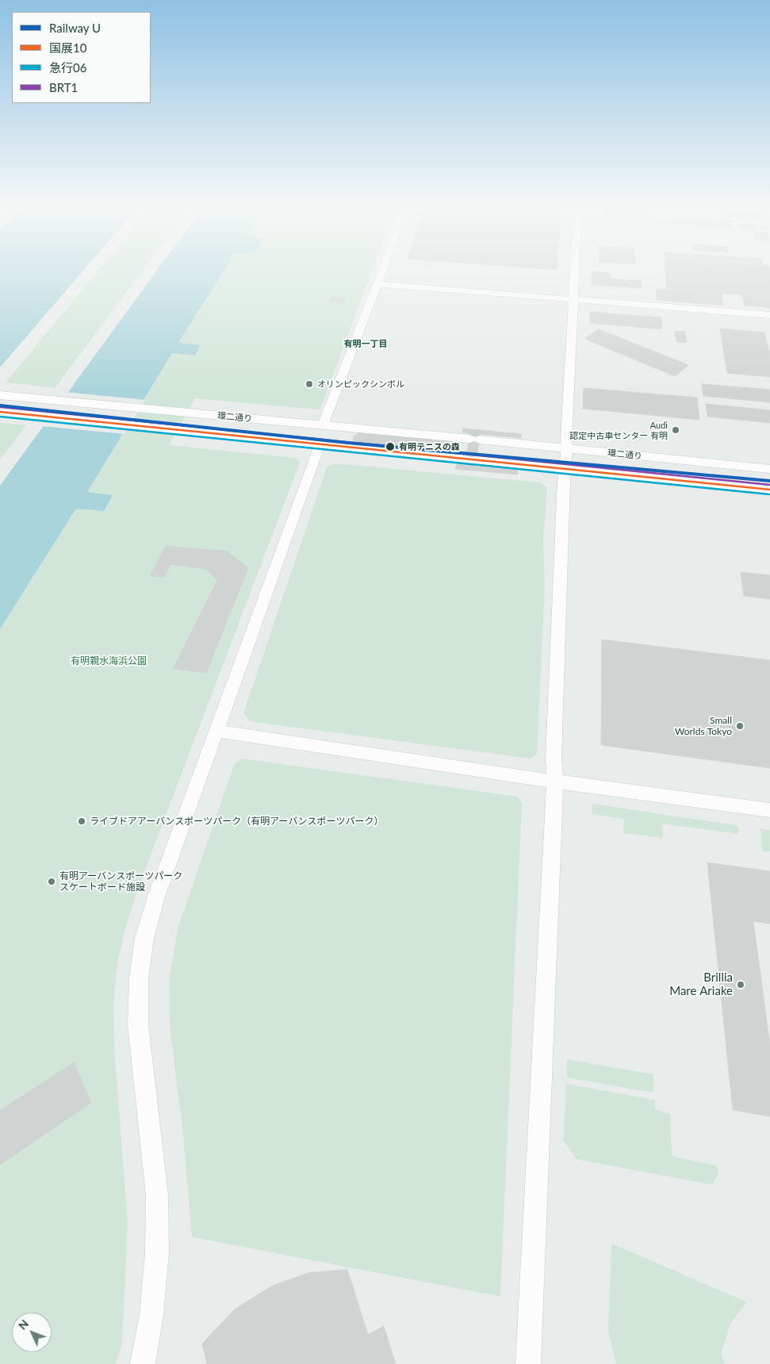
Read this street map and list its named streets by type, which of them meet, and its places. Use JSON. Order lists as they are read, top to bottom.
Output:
{
  "streets": {
    "main road": ["環二通り"]
  },
  "districts": ["有明一丁目"],
  "parks": ["有明親水海浜公園"],
  "places": [
    "オリンピックシンボル",
    "Audi 認定中古車センター 有明",
    "有明テニスの森",
    "Small Worlds Tokyo",
    "ライブドアアーバンスポーツパーク（有明アーバンスポーツパーク）",
    "有明アーバンスポーツパーク スケートボード施設",
    "Brillia Mare Ariake"
  ],
  "lines": [
    "rail line U",
    "transit line BRT1",
    "transit line 国展10",
    "transit line 急行06"
  ],
  "legend": [
    "Railway U",
    "国展10",
    "急行06",
    "BRT1"
  ],
  "north": "top left"
}
